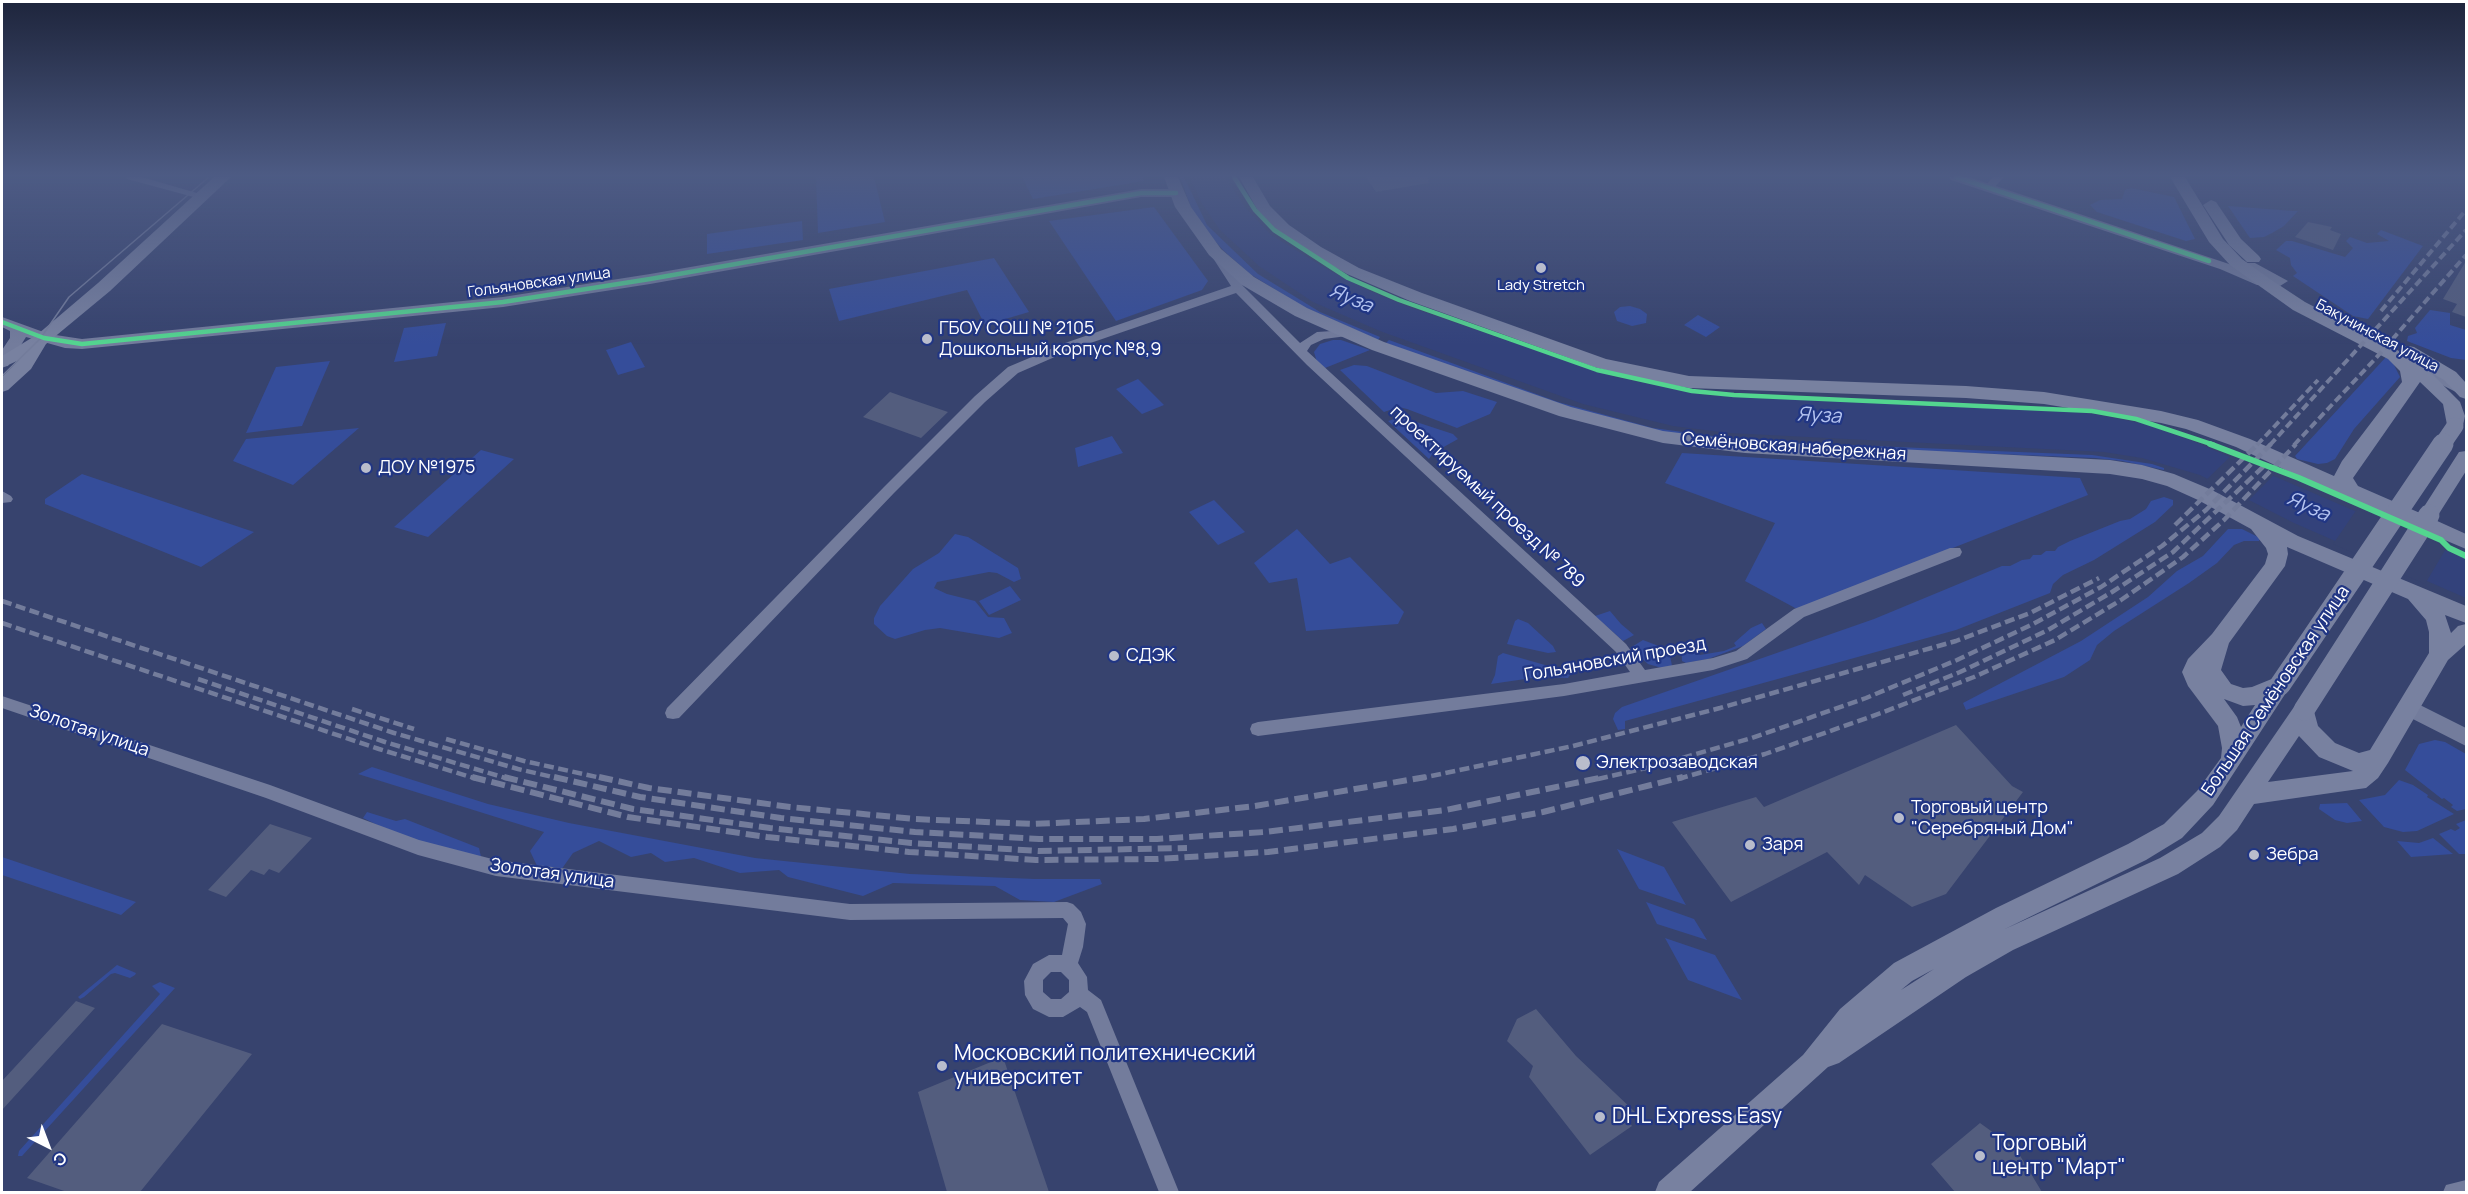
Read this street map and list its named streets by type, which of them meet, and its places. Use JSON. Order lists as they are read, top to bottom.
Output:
{
  "streets": {
    "main road": ["Бакунинская улица", "Семёновская набережная", "Большая Семёновская улица"],
    "street": [
      "Гольяновская улица",
      "проектируемый проезд № 789",
      "Гольяновский проезд",
      "Золотая улица"
    ]
  },
  "crossings": [
    ["Бакунинская улица", "Большая Семёновская улица"],
    ["Семёновская набережная", "проектируемый проезд № 789"],
    ["проектируемый проезд № 789", "Гольяновский проезд"]
  ],
  "water": ["Яуза"],
  "places": [
    "Lady Stretch",
    "ГБОУ СОШ № 2105 Дошкольный корпус №8,9",
    "ДОУ №1975",
    "СДЭК",
    "Электрозаводская",
    "Торговый центр \"Серебряный Дом\"",
    "Заря",
    "Зебра",
    "Московский политехнический университет",
    "DHL Express Easy",
    "Торговый центр \"Март\""
  ],
  "north": "bottom right"
}
